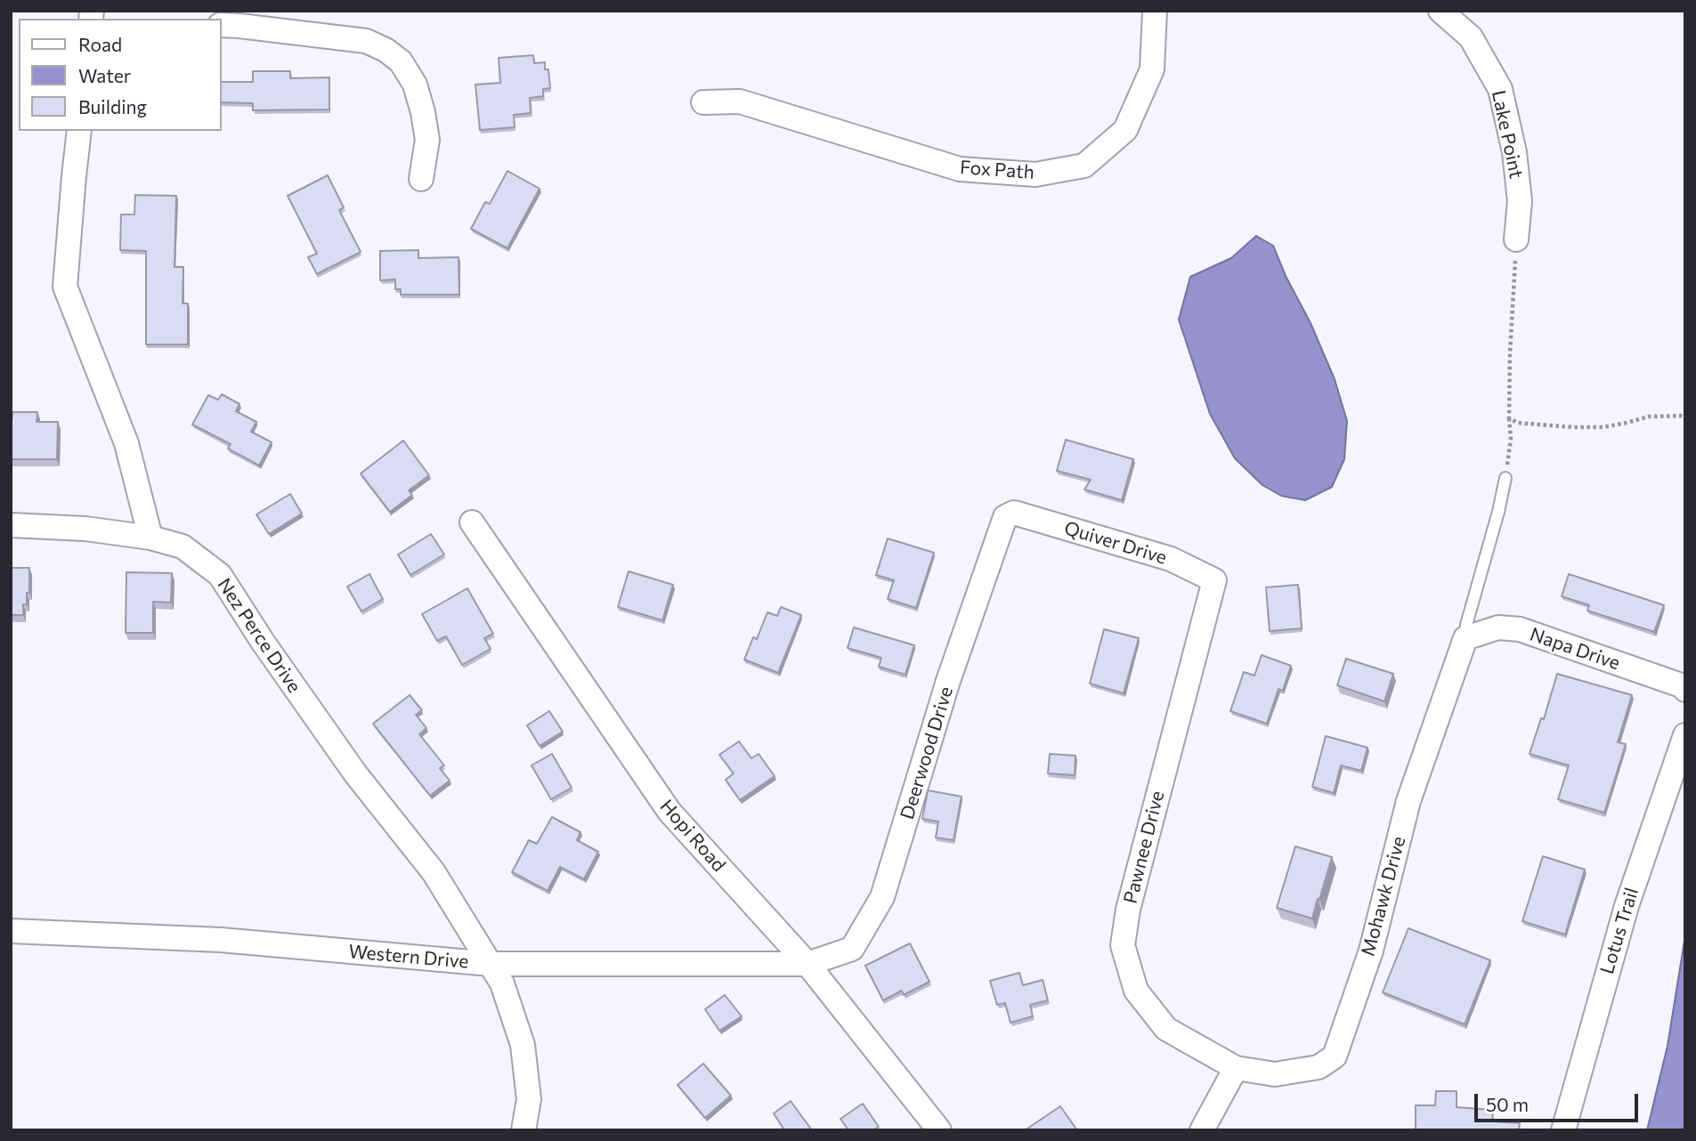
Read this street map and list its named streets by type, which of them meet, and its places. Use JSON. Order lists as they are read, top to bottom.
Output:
{
  "streets": {
    "street": [
      "Lake Point",
      "Fox Path",
      "Quiver Drive",
      "Nez Perce Drive",
      "Napa Drive",
      "Deerwood Drive",
      "Hopi Road",
      "Pawnee Drive",
      "Mohawk Drive",
      "Lotus Trail",
      "Western Drive"
    ]
  },
  "crossings": [
    ["Quiver Drive", "Deerwood Drive"],
    ["Quiver Drive", "Pawnee Drive"],
    ["Nez Perce Drive", "Western Drive"],
    ["Napa Drive", "Mohawk Drive"],
    ["Deerwood Drive", "Hopi Road"],
    ["Deerwood Drive", "Western Drive"],
    ["Hopi Road", "Western Drive"],
    ["Pawnee Drive", "Mohawk Drive"]
  ],
  "legend": ["Road", "Water", "Building"],
  "scale_bar": "50 m"
}
